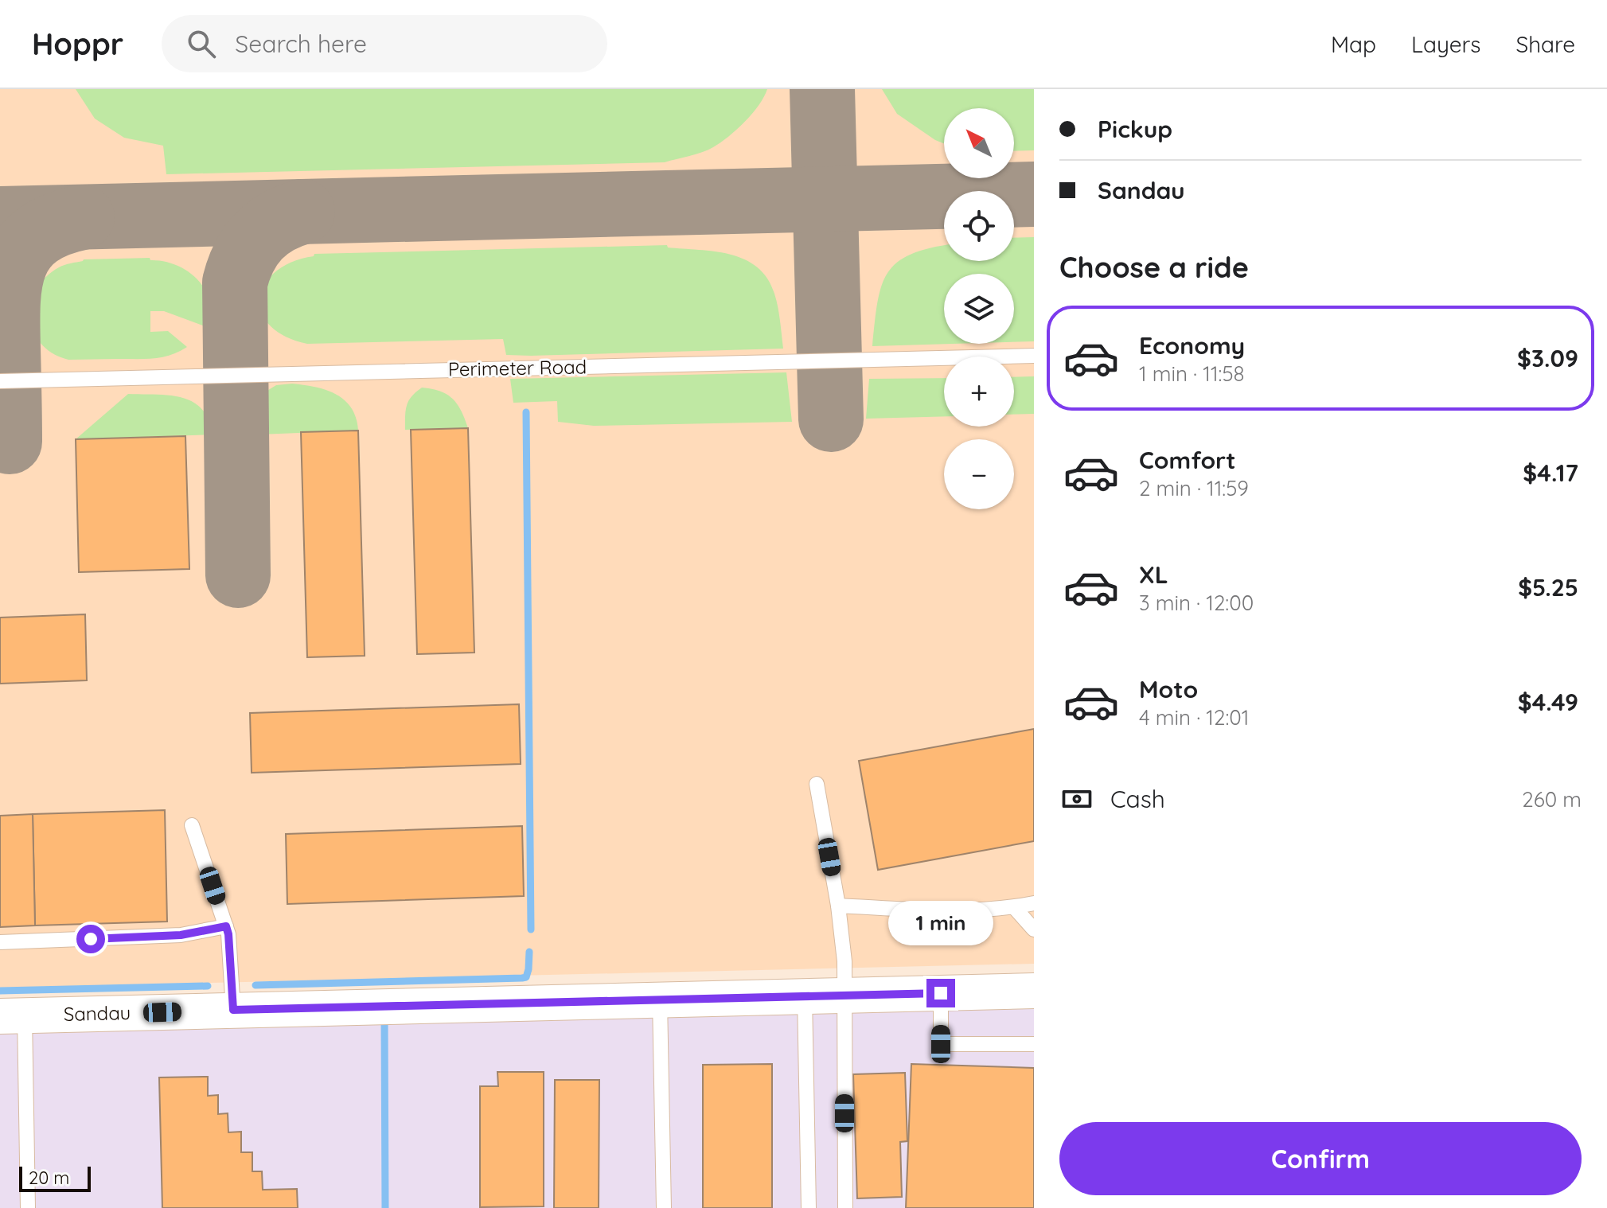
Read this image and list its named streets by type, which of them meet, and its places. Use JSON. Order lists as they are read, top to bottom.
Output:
{
  "streets": {
    "street": ["Sandau"],
    "lane": ["Perimeter Road"]
  },
  "scale_bar": "20 m",
  "north": "top left",
  "page": {
    "header": "Hoppr",
    "search": "Search here",
    "nav": ["Map", "Layers", "Share"],
    "banner": ["Pickup", "Sandau"],
    "map_buttons": ["+", "−"],
    "heading": "Choose a ride",
    "list": [
      {
        "name": "Economy",
        "note": "1 min · 11:58",
        "value": "$3.09"
      },
      {
        "name": "Comfort",
        "note": "2 min · 11:59",
        "value": "$4.17"
      },
      {
        "name": "XL",
        "note": "3 min · 12:00",
        "value": "$5.25"
      },
      {
        "name": "Moto",
        "note": "4 min · 12:01",
        "value": "$4.49"
      }
    ],
    "pay": ["Cash", "260 m"],
    "bubble": "1 min",
    "buttons": "Confirm",
    "scale": "20 m"
  }
}
